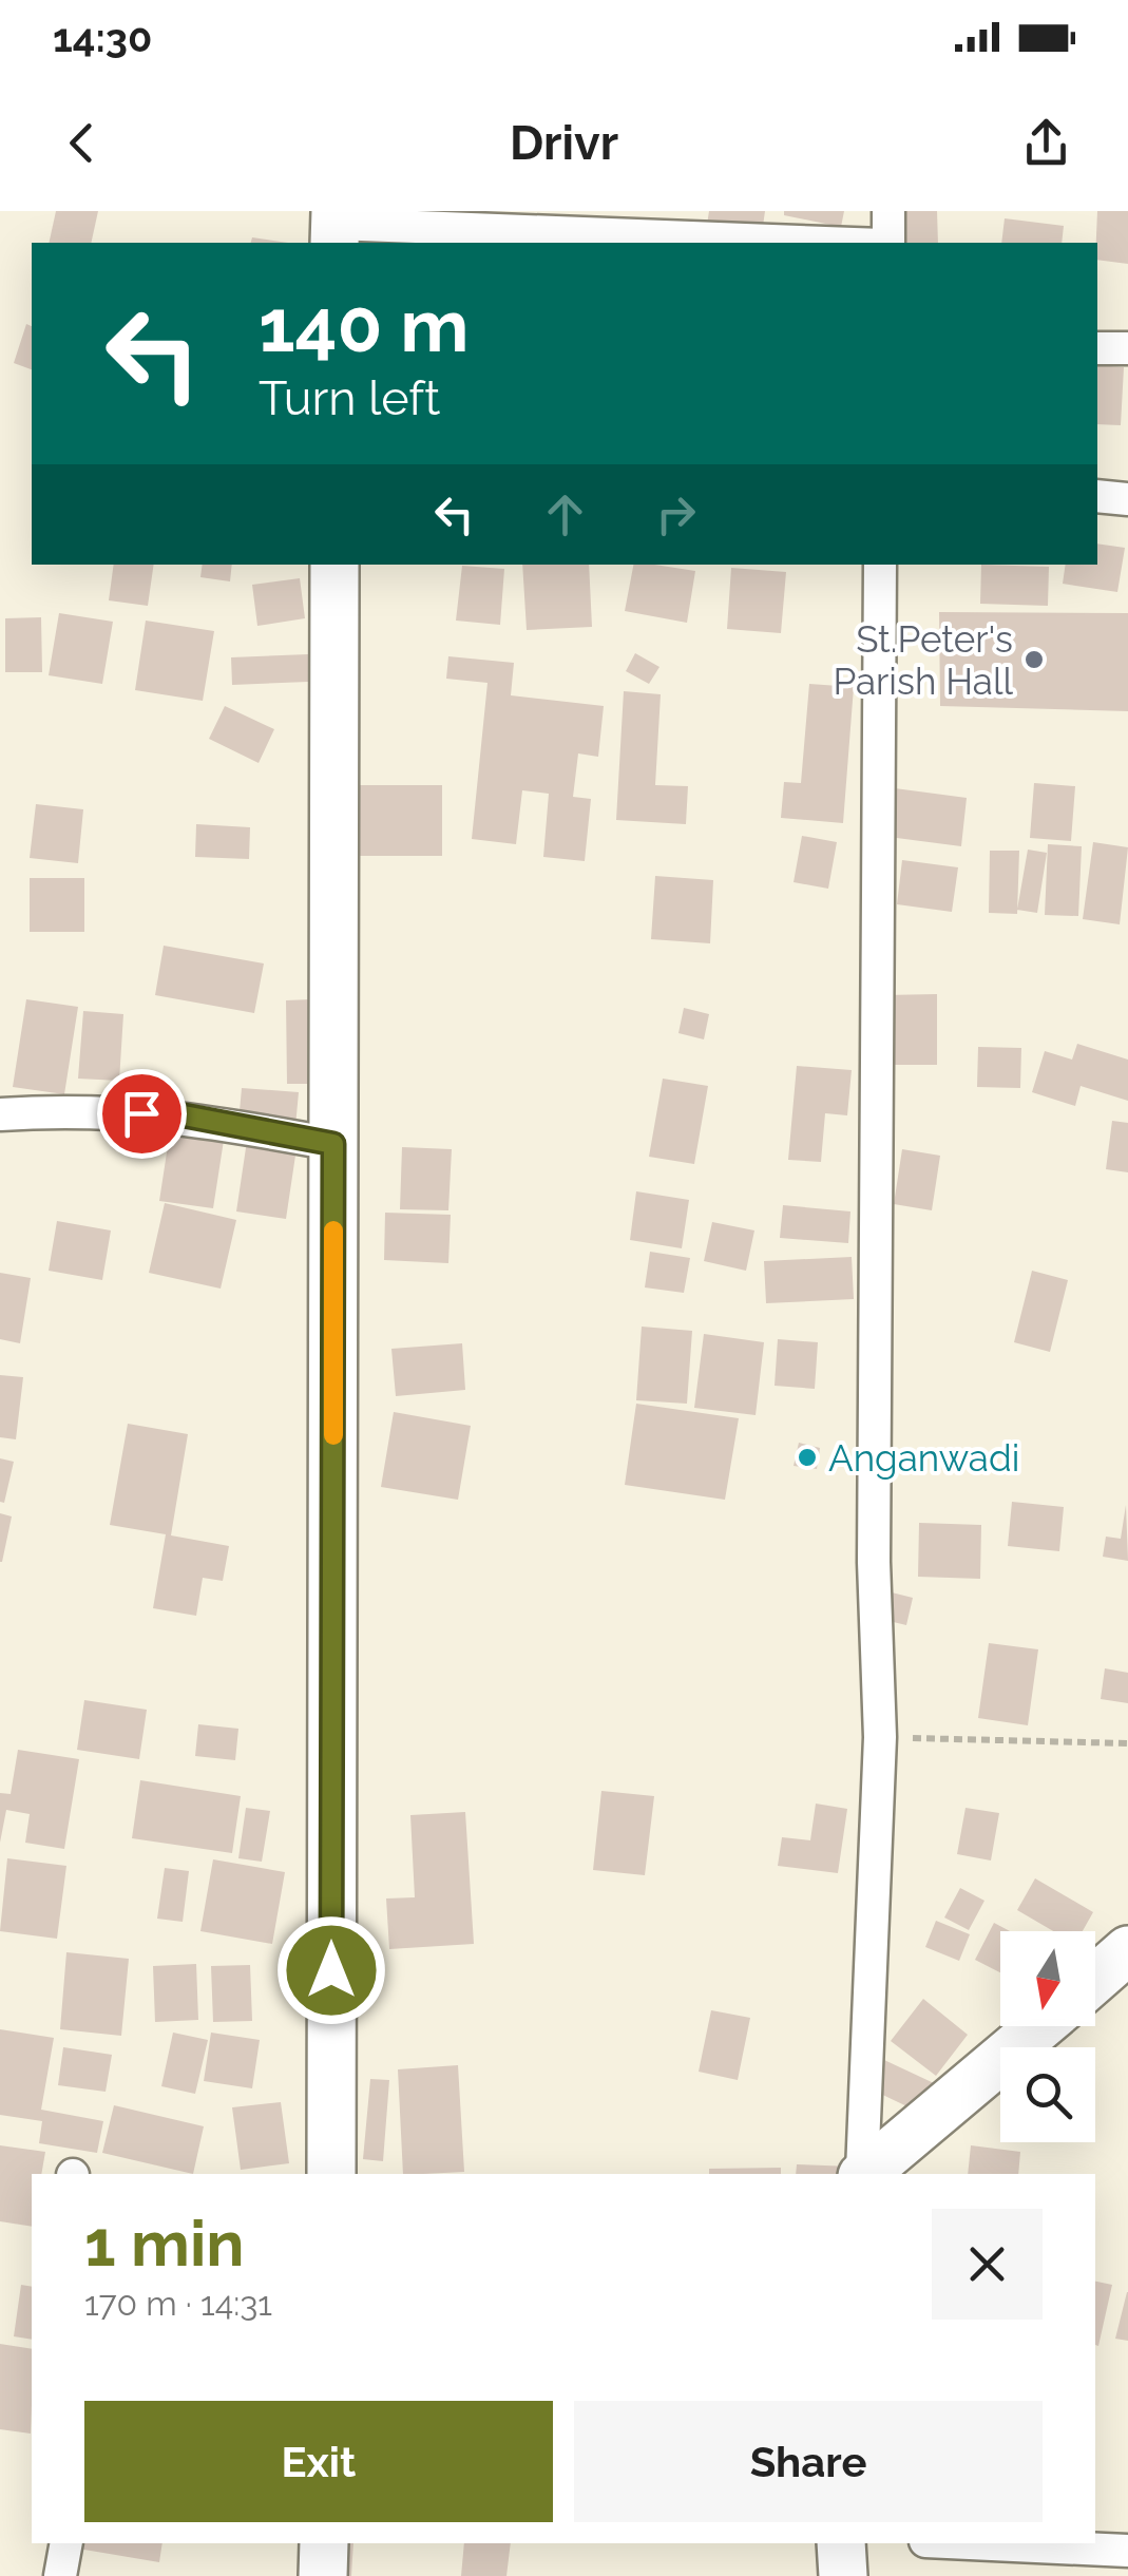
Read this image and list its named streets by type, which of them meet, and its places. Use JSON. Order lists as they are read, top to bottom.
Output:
{
  "places": ["St.Peter's Parish Hall", "Anganwadi"],
  "north": "bottom",
  "page": {
    "status": "14:30",
    "header": "Drivr",
    "turn": ["140 m", "Turn left"],
    "heading": ["1 min", "170 m · 14:31"],
    "buttons": ["Exit", "Share"]
  }
}
